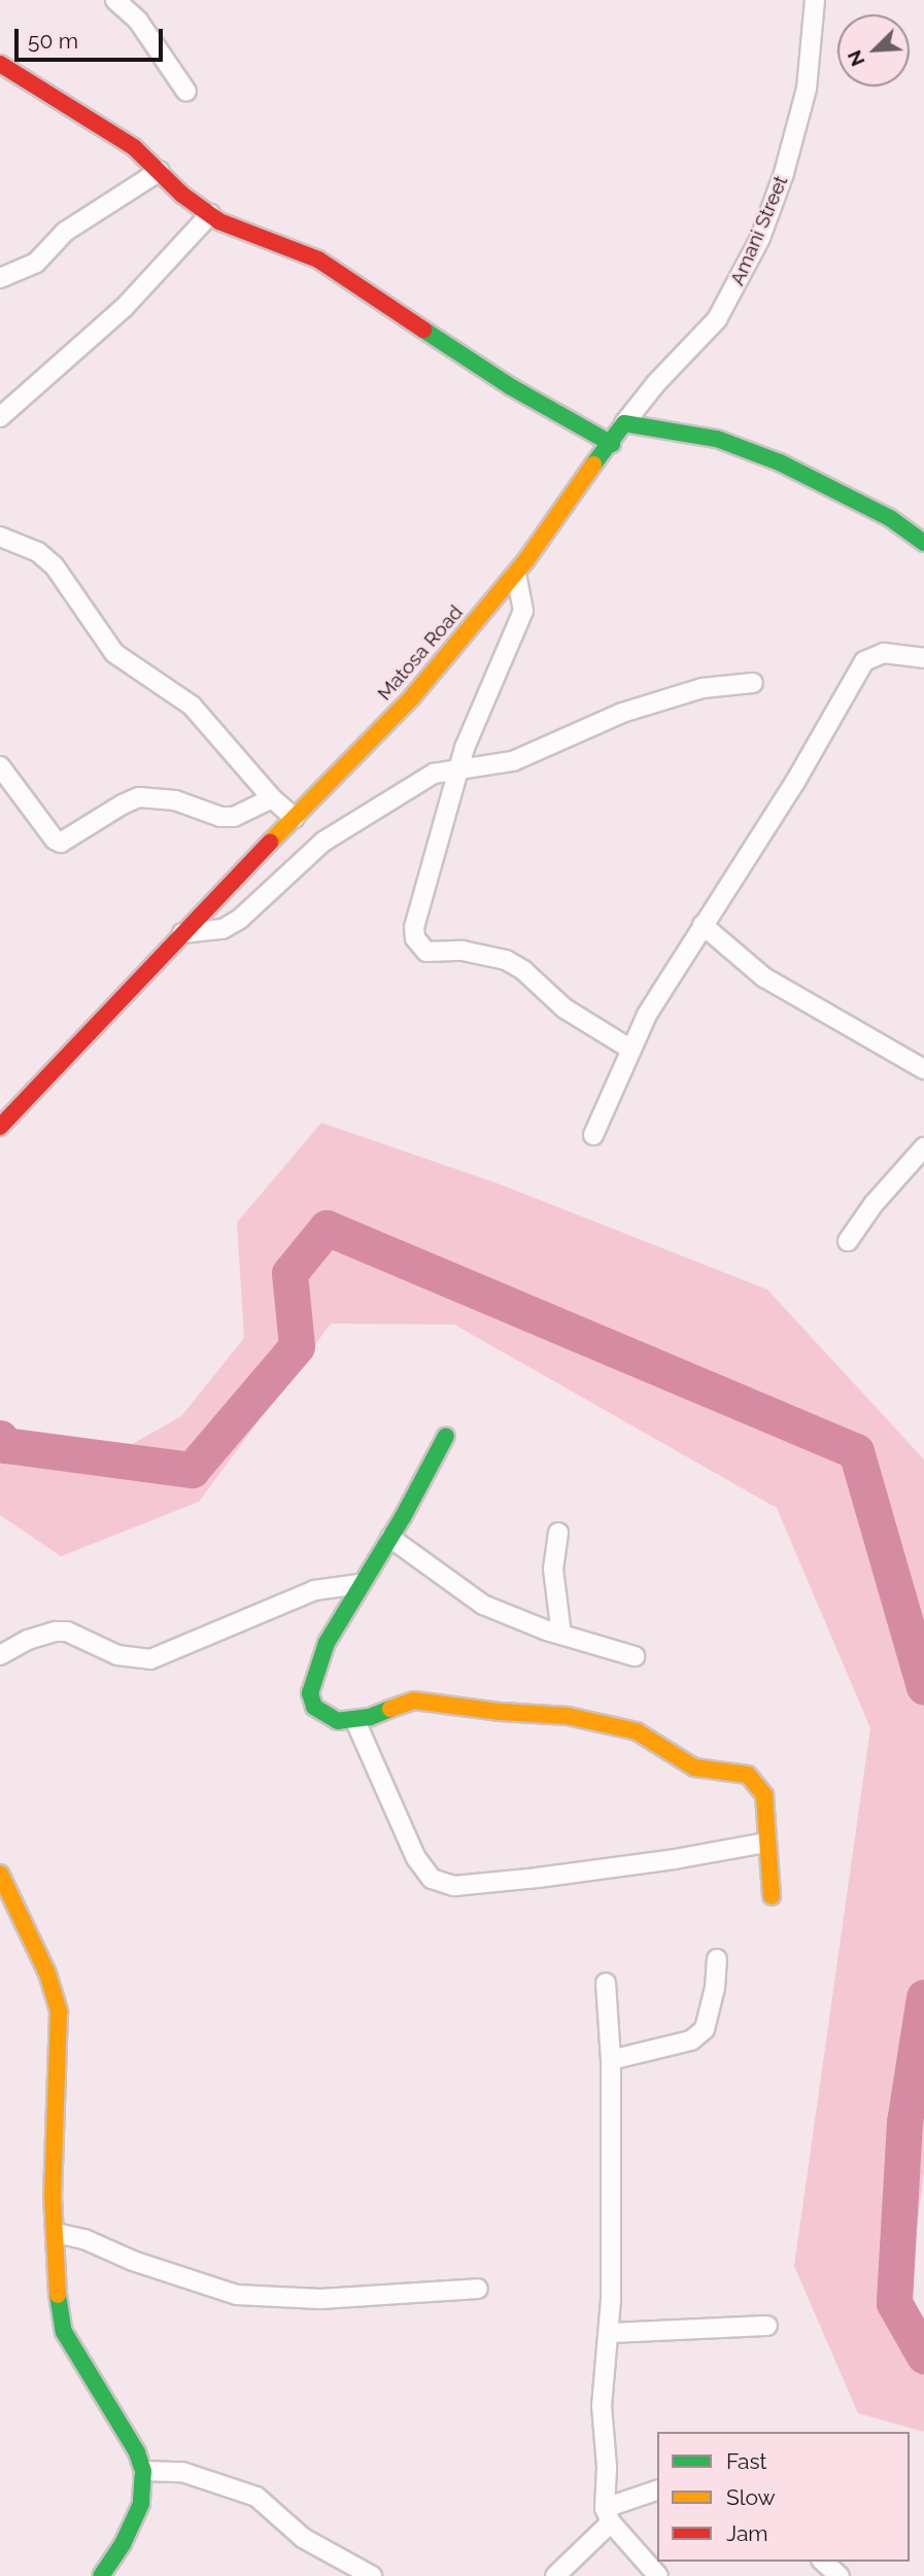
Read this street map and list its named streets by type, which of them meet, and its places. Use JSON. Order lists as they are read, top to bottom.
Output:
{
  "streets": {
    "street": ["Amani Street", "Matosa Road"]
  },
  "crossings": [
    ["Amani Street", "Matosa Road"]
  ],
  "legend": ["Fast", "Slow", "Jam"],
  "scale_bar": "50 m",
  "north": "bottom left"
}
